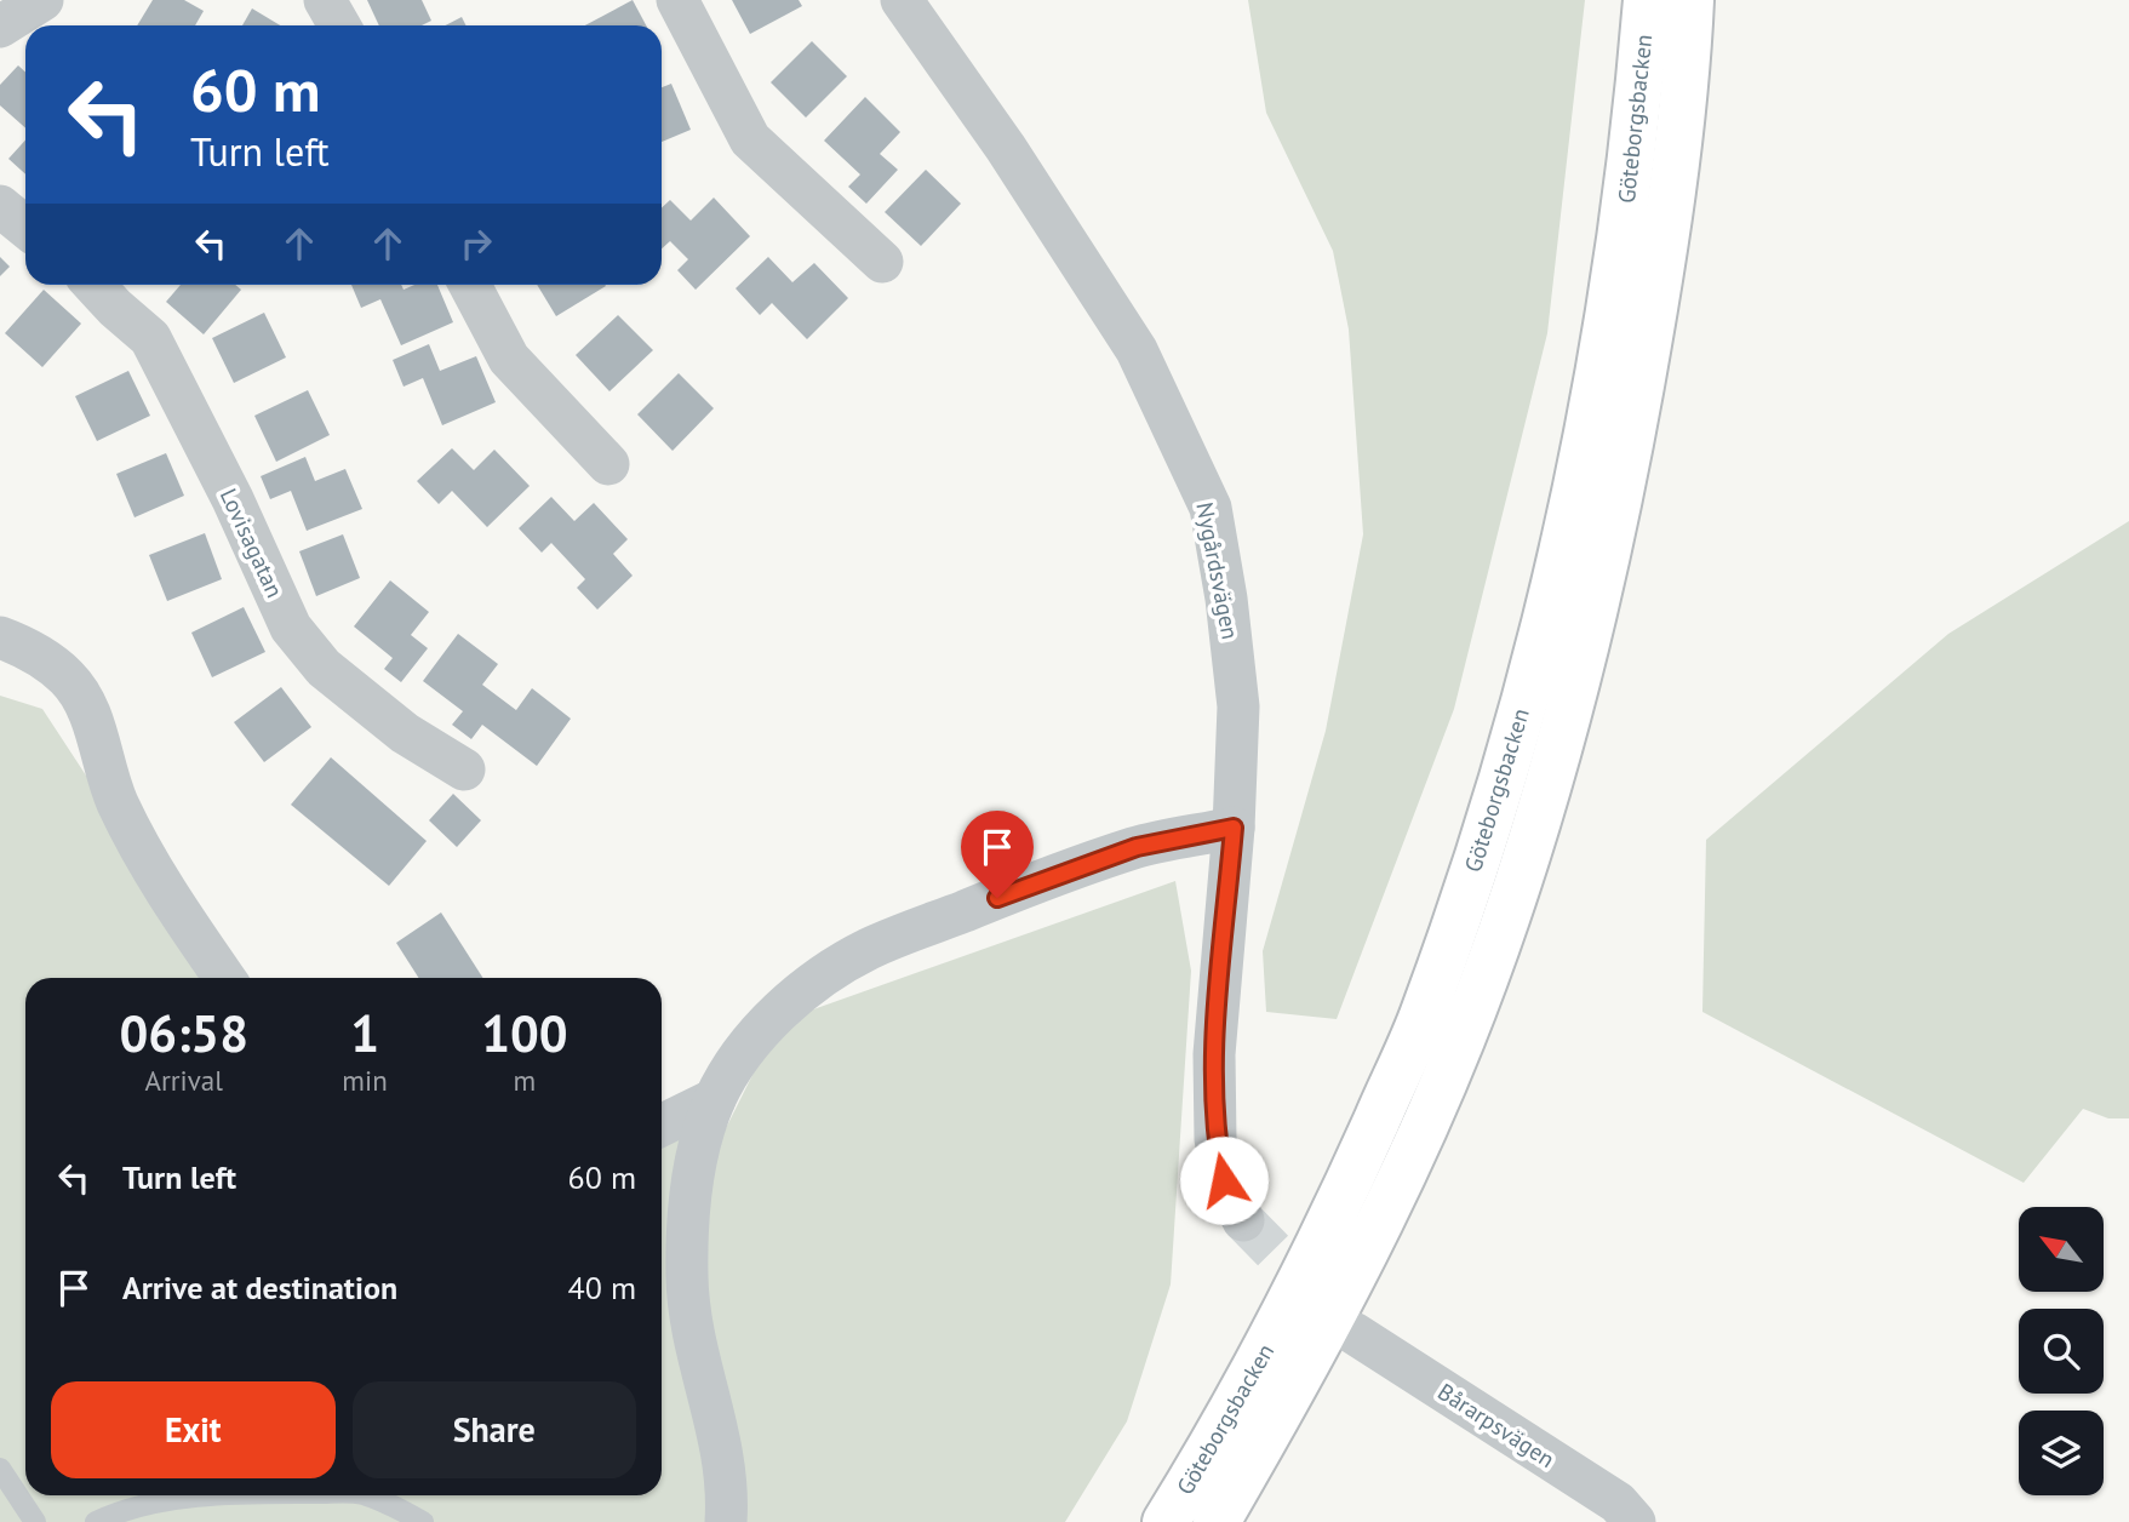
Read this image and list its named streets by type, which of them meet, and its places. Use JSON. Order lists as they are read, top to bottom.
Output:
{
  "streets": {
    "highway": ["Göteborgsbacken"],
    "street": ["Lovisagatan", "Nygårdsvägen", "Bårarpsvägen"]
  },
  "north": "top left",
  "page": {
    "turn": ["60 m", "Turn left"],
    "eta": [
      "06:58",
      "Arrival",
      "1",
      "min",
      "100",
      "m"
    ],
    "list": [
      {
        "name": "Turn left",
        "value": "60 m"
      },
      {
        "name": "Arrive at destination",
        "value": "40 m"
      }
    ],
    "buttons": ["Exit", "Share"]
  }
}
